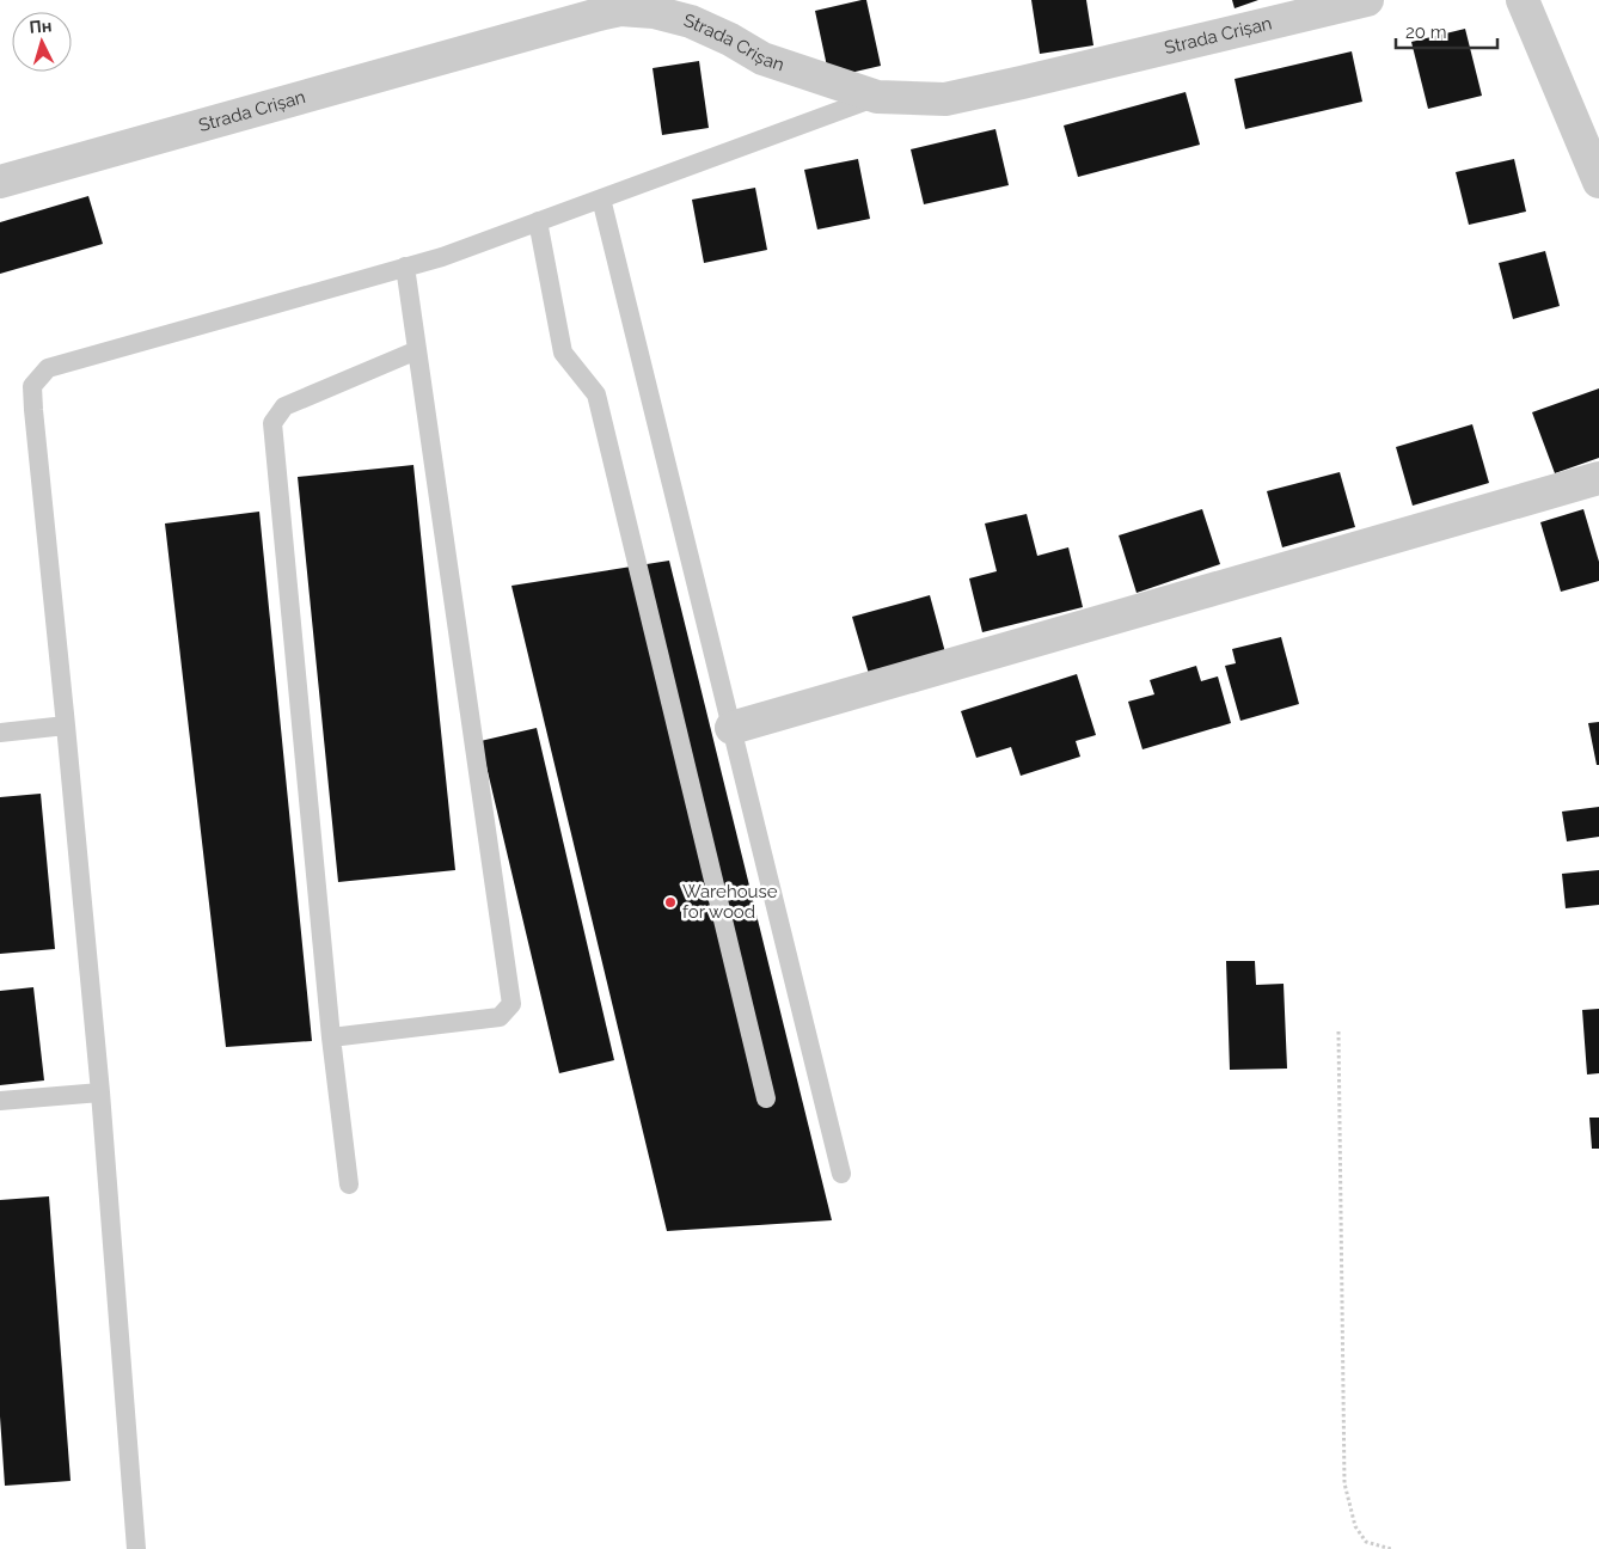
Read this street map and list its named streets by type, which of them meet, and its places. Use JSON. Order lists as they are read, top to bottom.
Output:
{
  "streets": {
    "street": ["Strada Crișan"]
  },
  "places": ["Warehouse for wood"],
  "scale_bar": "20 m",
  "north": "top"
}
